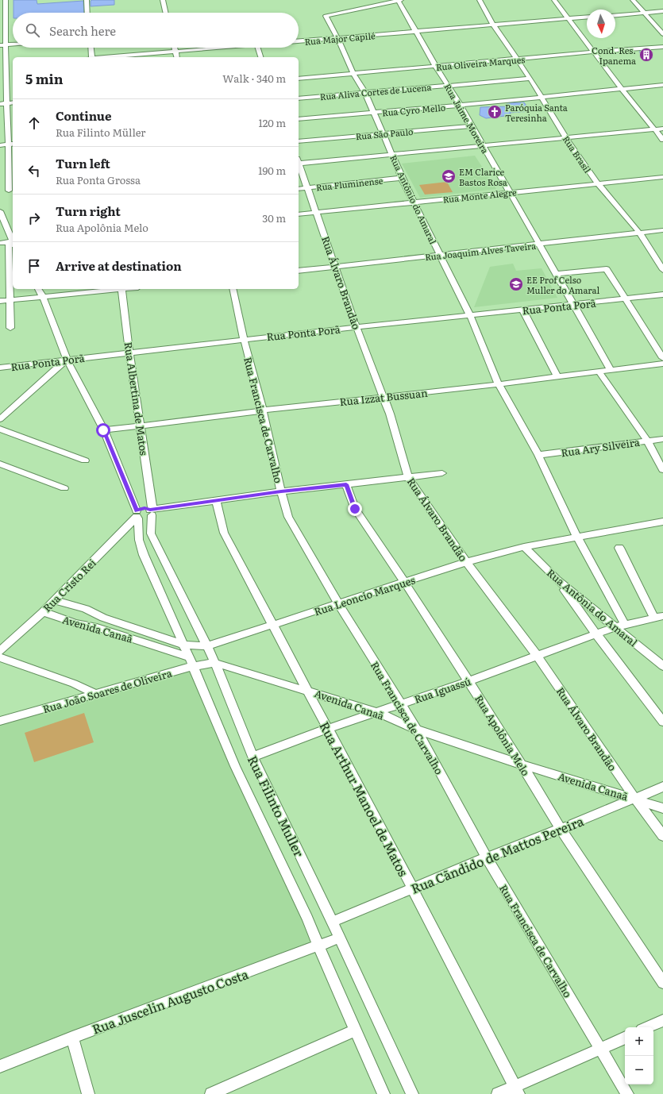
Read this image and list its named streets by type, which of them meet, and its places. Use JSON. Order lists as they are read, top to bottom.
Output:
{
  "streets": {
    "street": [
      "Rua Major Capilé",
      "Rua Oliveira Marques",
      "Rua Aliva Cortes de Lucena",
      "Rua Cyro Mello",
      "Rua Jaime Moreira",
      "Rua São Paulo",
      "Rua Brasil",
      "Rua Fluminense",
      "Rua Monte Alegre",
      "Rua Antônio do Amaral",
      "Rua Joaquim Alves Taveira",
      "Rua Álvaro Brandão",
      "Rua Ponta Porã",
      "Rua Izzat Bussuan",
      "Rua Albertina de Matos",
      "Rua Francisca de Carvalho",
      "Rua Ary Silveira",
      "Rua Cristo Rei",
      "Rua Leoncio Marques",
      "Rua Antônia do Amaral",
      "Avenida Canaã",
      "Rua Iguassú",
      "Rua João Soares de Oliveira",
      "Rua Apolônia Melo",
      "Rua Arthur Manoel de Matos",
      "Rua Filinto Muller",
      "Rua Cãndido de Mattos Pereira",
      "Rua Juscelin Augusto Costa"
    ]
  },
  "crossings": [
    ["Rua Major Capilé", "Rua Jaime Moreira"],
    ["Rua Major Capilé", "Rua Brasil"],
    ["Rua Major Capilé", "Rua Antônio do Amaral"],
    ["Rua Oliveira Marques", "Rua Jaime Moreira"],
    ["Rua Oliveira Marques", "Rua Brasil"],
    ["Rua Oliveira Marques", "Rua Antônio do Amaral"],
    ["Rua Aliva Cortes de Lucena", "Rua Jaime Moreira"],
    ["Rua Aliva Cortes de Lucena", "Rua Brasil"],
    ["Rua Aliva Cortes de Lucena", "Rua Antônio do Amaral"],
    ["Rua Cyro Mello", "Rua Jaime Moreira"],
    ["Rua Cyro Mello", "Rua Brasil"],
    ["Rua Cyro Mello", "Rua Antônio do Amaral"],
    ["Rua Jaime Moreira", "Rua São Paulo"],
    ["Rua Jaime Moreira", "Rua Monte Alegre"],
    ["Rua Jaime Moreira", "Rua Antônio do Amaral"],
    ["Rua Jaime Moreira", "Rua Joaquim Alves Taveira"],
    ["Rua Jaime Moreira", "Rua Ponta Porã"],
    ["Rua Jaime Moreira", "Rua Izzat Bussuan"],
    ["Rua São Paulo", "Rua Antônio do Amaral"],
    ["Rua Brasil", "Rua Monte Alegre"],
    ["Rua Brasil", "Rua Joaquim Alves Taveira"],
    ["Rua Fluminense", "Rua Antônio do Amaral"],
    ["Rua Fluminense", "Rua Álvaro Brandão"],
    ["Rua Monte Alegre", "Rua Antônio do Amaral"],
    ["Rua Monte Alegre", "Rua Álvaro Brandão"],
    ["Rua Antônio do Amaral", "Rua Joaquim Alves Taveira"],
    ["Rua Antônio do Amaral", "Rua Ponta Porã"],
    ["Rua Antônio do Amaral", "Rua Izzat Bussuan"],
    ["Rua Antônio do Amaral", "Rua Ary Silveira"],
    ["Rua Antônio do Amaral", "Rua Leoncio Marques"],
    ["Rua Antônio do Amaral", "Rua Iguassú"],
    ["Rua Joaquim Alves Taveira", "Rua Álvaro Brandão"],
    ["Rua Álvaro Brandão", "Rua Ponta Porã"],
    ["Rua Álvaro Brandão", "Rua Izzat Bussuan"],
    ["Rua Álvaro Brandão", "Rua Leoncio Marques"],
    ["Rua Álvaro Brandão", "Avenida Canaã"],
    ["Rua Álvaro Brandão", "Rua Iguassú"],
    ["Rua Álvaro Brandão", "Rua Cãndido de Mattos Pereira"],
    ["Rua Ponta Porã", "Rua Albertina de Matos"],
    ["Rua Ponta Porã", "Rua Francisca de Carvalho"],
    ["Rua Izzat Bussuan", "Rua Albertina de Matos"],
    ["Rua Izzat Bussuan", "Rua Francisca de Carvalho"],
    ["Rua Albertina de Matos", "Rua Filinto Muller"],
    ["Rua Francisca de Carvalho", "Rua Leoncio Marques"],
    ["Rua Francisca de Carvalho", "Avenida Canaã"],
    ["Rua Francisca de Carvalho", "Rua Iguassú"],
    ["Rua Francisca de Carvalho", "Rua Cãndido de Mattos Pereira"],
    ["Rua Cristo Rei", "Avenida Canaã"],
    ["Rua Leoncio Marques", "Rua Antônia do Amaral"],
    ["Rua Leoncio Marques", "Avenida Canaã"],
    ["Rua Leoncio Marques", "Rua Apolônia Melo"],
    ["Rua Leoncio Marques", "Rua Arthur Manoel de Matos"],
    ["Rua Leoncio Marques", "Rua Filinto Muller"],
    ["Rua Antônia do Amaral", "Rua Iguassú"],
    ["Avenida Canaã", "Rua Iguassú"],
    ["Avenida Canaã", "Rua João Soares de Oliveira"],
    ["Avenida Canaã", "Rua Apolônia Melo"],
    ["Avenida Canaã", "Rua Arthur Manoel de Matos"],
    ["Avenida Canaã", "Rua Filinto Muller"],
    ["Avenida Canaã", "Rua Cãndido de Mattos Pereira"],
    ["Rua Iguassú", "Rua Apolônia Melo"],
    ["Rua Iguassú", "Rua Arthur Manoel de Matos"],
    ["Rua Iguassú", "Rua Filinto Muller"],
    ["Rua João Soares de Oliveira", "Rua Filinto Muller"],
    ["Rua Apolônia Melo", "Rua Cãndido de Mattos Pereira"],
    ["Rua Arthur Manoel de Matos", "Rua Cãndido de Mattos Pereira"],
    ["Rua Filinto Muller", "Rua Cãndido de Mattos Pereira"],
    ["Rua Filinto Muller", "Rua Juscelin Augusto Costa"]
  ],
  "places": {
    "building": ["Cond. Res. Ipanema"],
    "church": ["Paróquia Santa Teresinha"],
    "school or university": ["EM Clarice Bastos Rosa", "EE Prof Celso Muller do Amaral"]
  },
  "north": "bottom",
  "page": {
    "search": "Search here",
    "heading": ["5 min", "Walk · 340 m"],
    "list": [
      ["Continue", "Rua Filinto Müller", "120 m"],
      ["Turn left", "Rua Ponta Grossa", "190 m"],
      ["Turn right", "Rua Apolônia Melo", "30 m"],
      "Arrive at destination"
    ],
    "map_buttons": ["+", "−"]
  }
}
